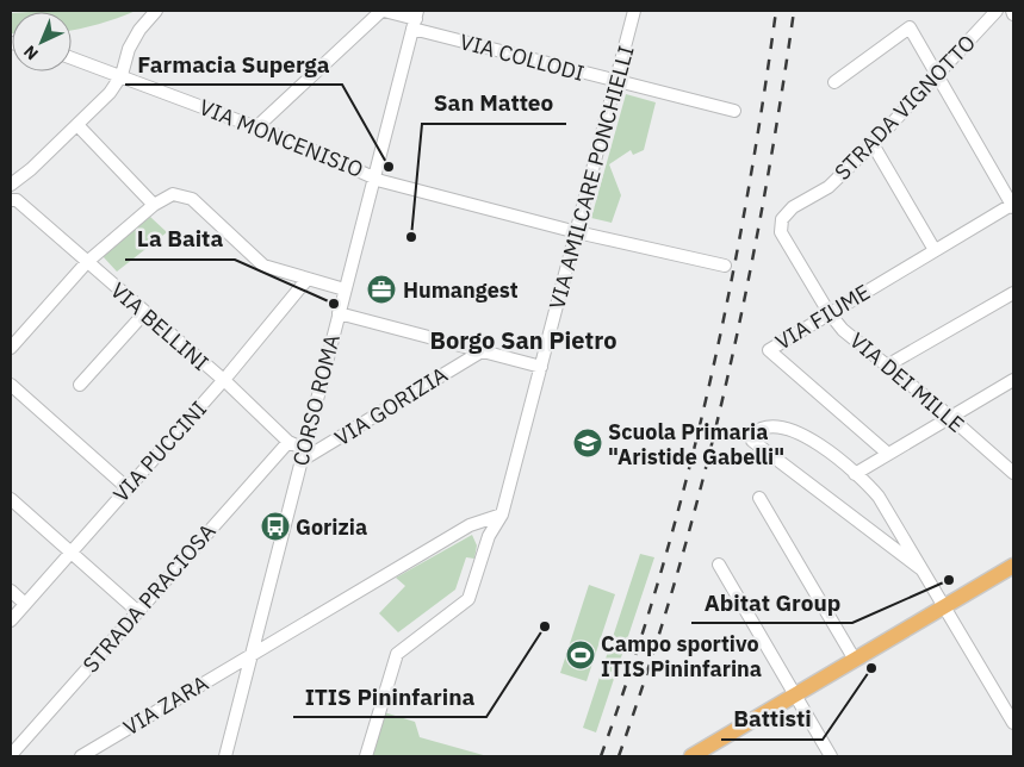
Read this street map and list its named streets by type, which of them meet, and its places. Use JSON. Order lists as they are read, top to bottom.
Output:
{
  "streets": {
    "street": [
      "VIA COLLODI",
      "STRADA VIGNOTTO",
      "VIA MONCENISIO",
      "VIA AMILCARE PONCHIELLI",
      "VIA FIUME",
      "VIA BELLINI",
      "VIA DEI MILLE",
      "CORSO ROMA",
      "VIA GORIZIA",
      "VIA PUCCINI",
      "STRADA PRACIOSA",
      "VIA ZARA"
    ]
  },
  "crossings": [
    ["VIA COLLODI", "VIA AMILCARE PONCHIELLI"],
    ["VIA COLLODI", "CORSO ROMA"],
    ["STRADA VIGNOTTO", "VIA DEI MILLE"],
    ["VIA MONCENISIO", "VIA AMILCARE PONCHIELLI"],
    ["VIA MONCENISIO", "CORSO ROMA"],
    ["VIA FIUME", "VIA DEI MILLE"],
    ["VIA BELLINI", "CORSO ROMA"],
    ["VIA BELLINI", "VIA GORIZIA"],
    ["VIA BELLINI", "VIA PUCCINI"],
    ["VIA BELLINI", "STRADA PRACIOSA"],
    ["CORSO ROMA", "VIA GORIZIA"],
    ["CORSO ROMA", "VIA ZARA"]
  ],
  "districts": ["Borgo San Pietro"],
  "places": {
    "other": [
      "Farmacia Superga",
      "San Matteo",
      "La Baita",
      "Abitat Group",
      "ITIS Pininfarina",
      "Battisti"
    ],
    "office": ["Humangest"],
    "school or university": ["Scuola Primaria \"Aristide Gabelli\""],
    "bus stop": ["Gorizia"],
    "sports": ["Campo sportivo ITIS Pininfarina"]
  },
  "north": "bottom left"
}
